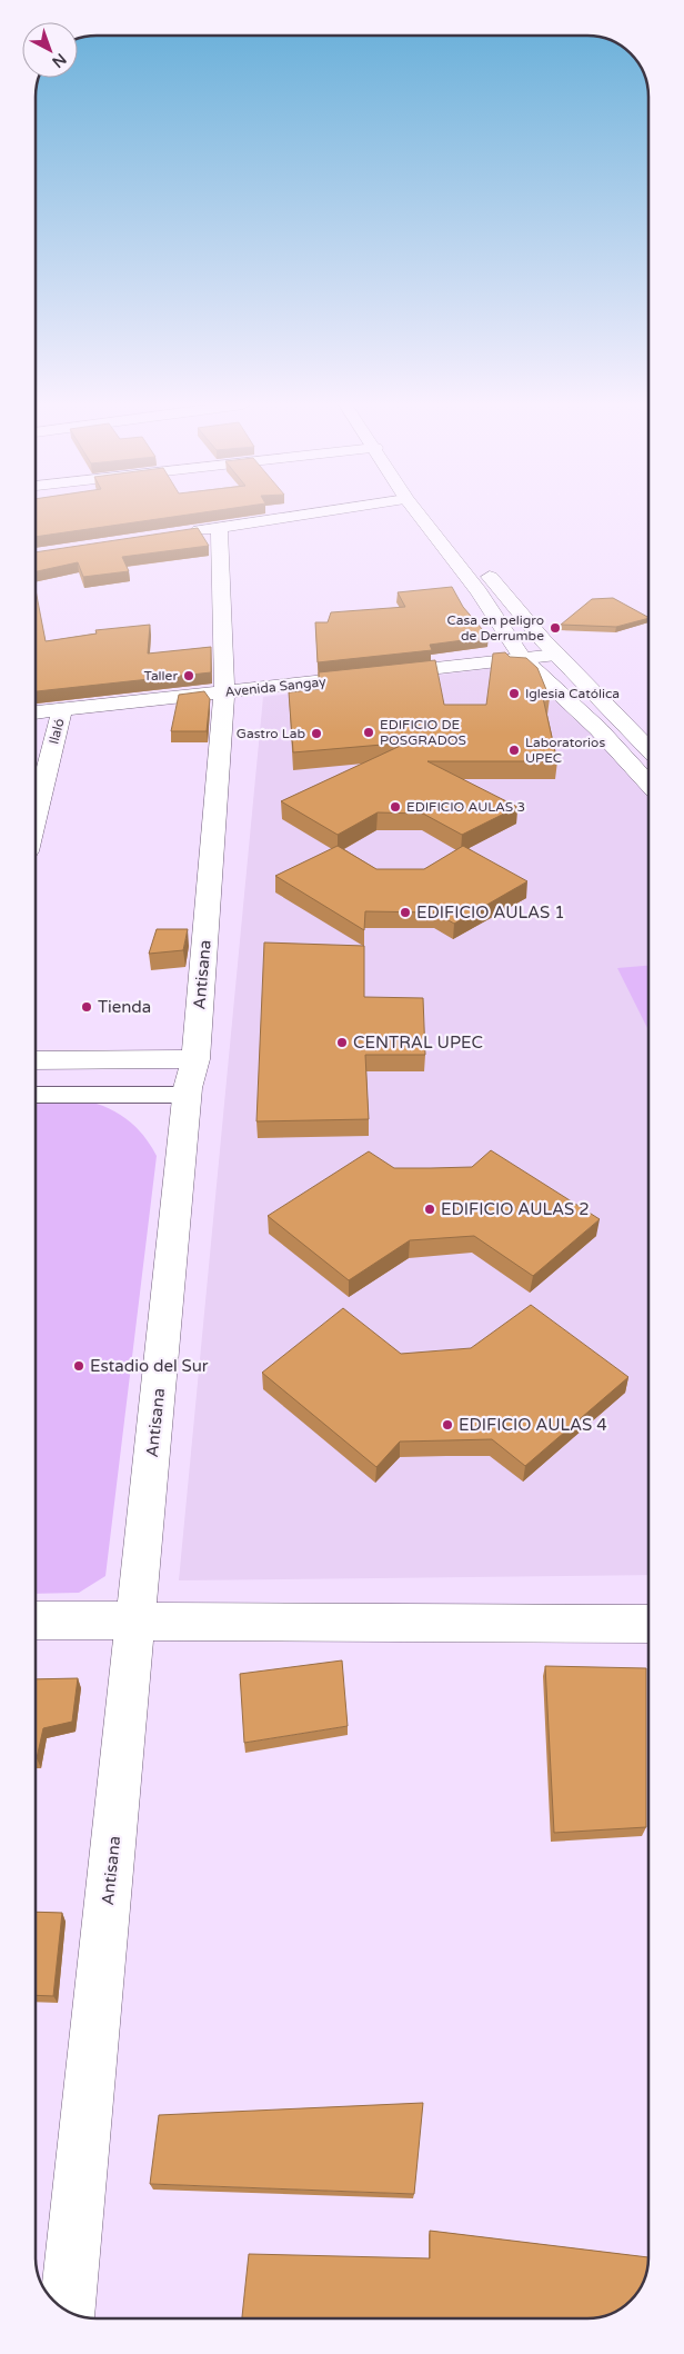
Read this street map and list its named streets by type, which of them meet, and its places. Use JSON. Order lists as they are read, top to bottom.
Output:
{
  "streets": {
    "street": ["Avenida Sangay", "Ilaló", "Antisana"]
  },
  "crossings": [
    ["Avenida Sangay", "Ilaló"],
    ["Avenida Sangay", "Antisana"]
  ],
  "places": [
    "Casa en peligro de Derrumbe",
    "Taller",
    "Iglesia Católica",
    "EDIFICIO DE POSGRADOS",
    "Gastro Lab",
    "Laboratorios UPEC",
    "EDIFICIO AULAS 3",
    "EDIFICIO AULAS 1",
    "Tienda",
    "CENTRAL UPEC",
    "EDIFICIO AULAS 2",
    "Estadio del Sur",
    "EDIFICIO AULAS 4"
  ],
  "north": "bottom right"
}
